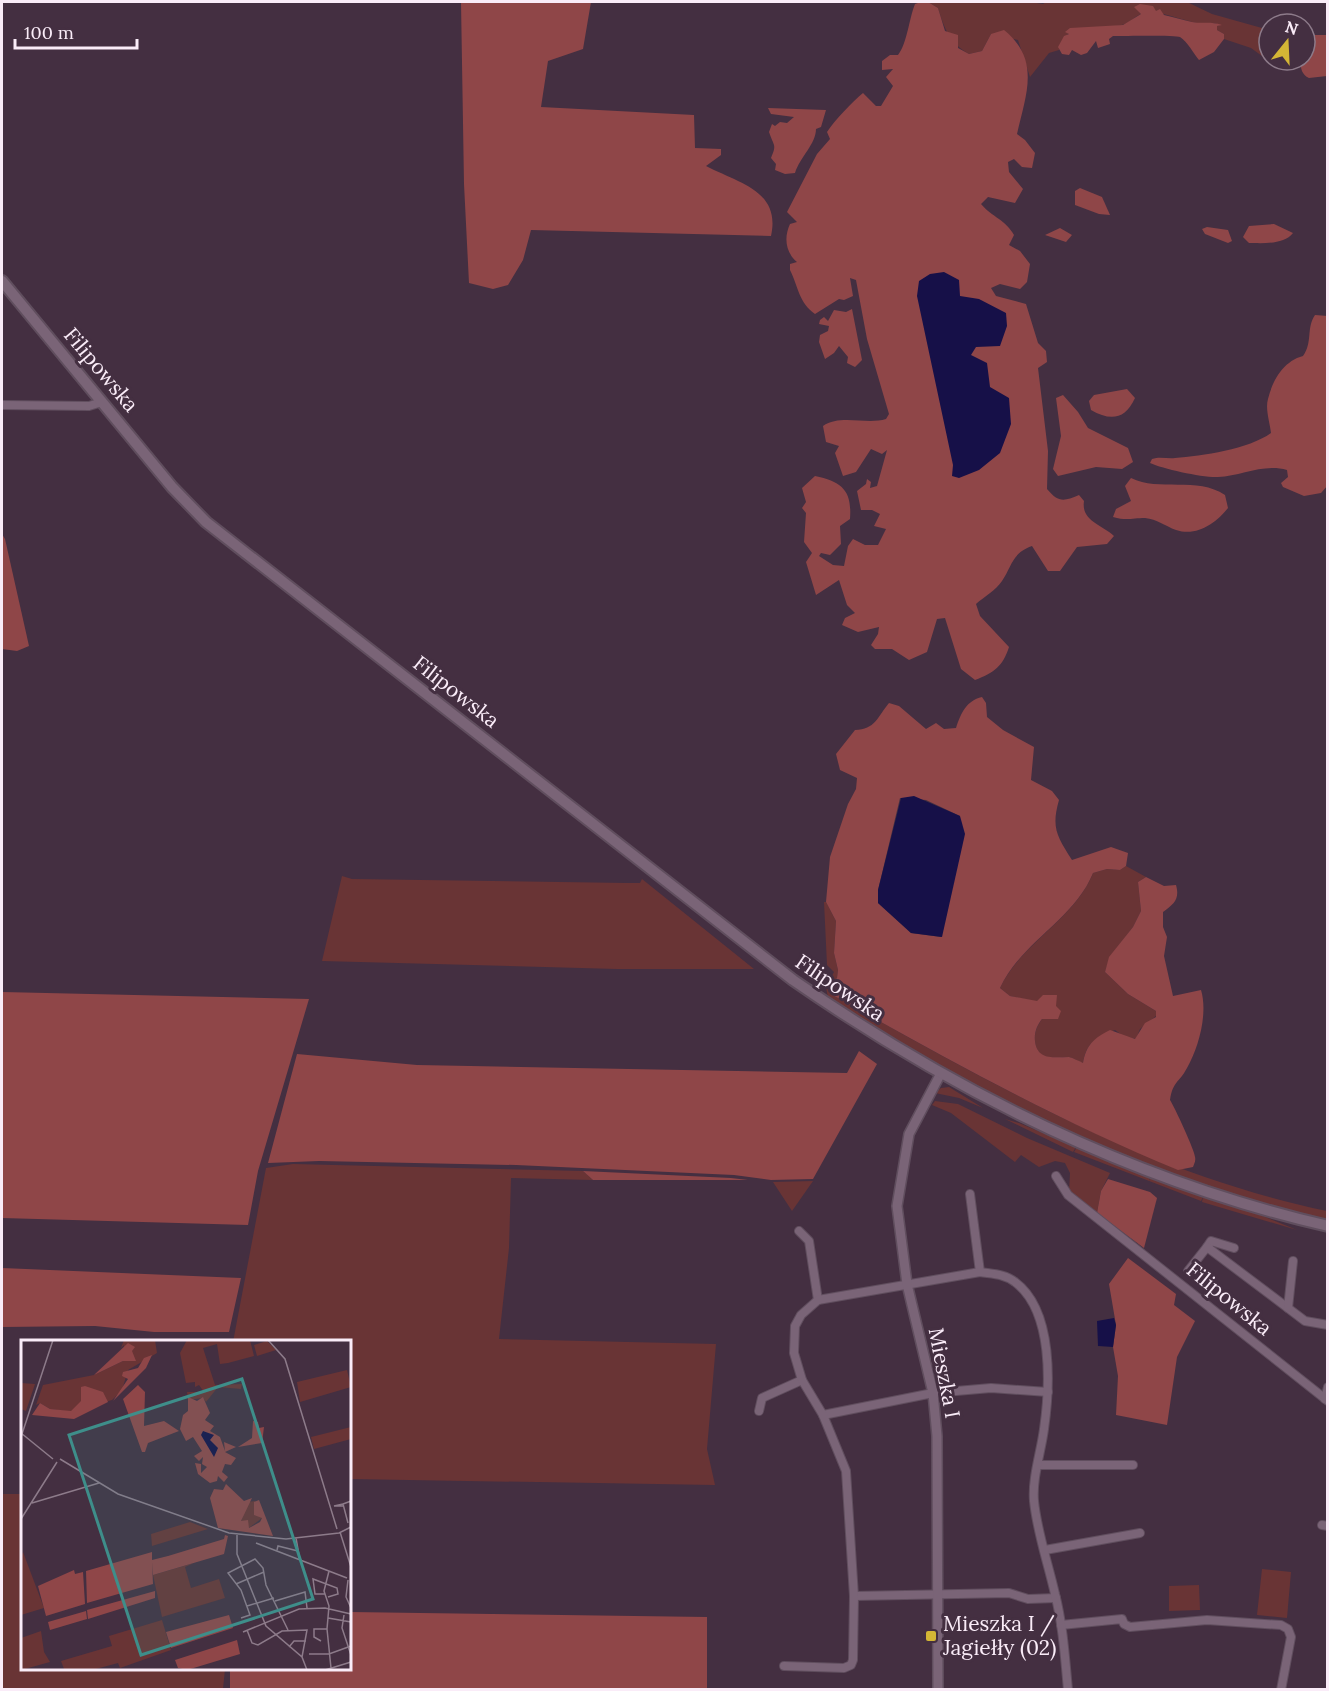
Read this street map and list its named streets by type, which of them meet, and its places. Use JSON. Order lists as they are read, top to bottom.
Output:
{
  "streets": {
    "main road": ["Filipowska"],
    "street": ["Mieszka I"]
  },
  "crossings": [
    ["Filipowska", "Mieszka I"]
  ],
  "places": {
    "transit": ["Mieszka I / Jagiełły (02)"]
  },
  "scale_bar": "100 m",
  "north": "top"
}
